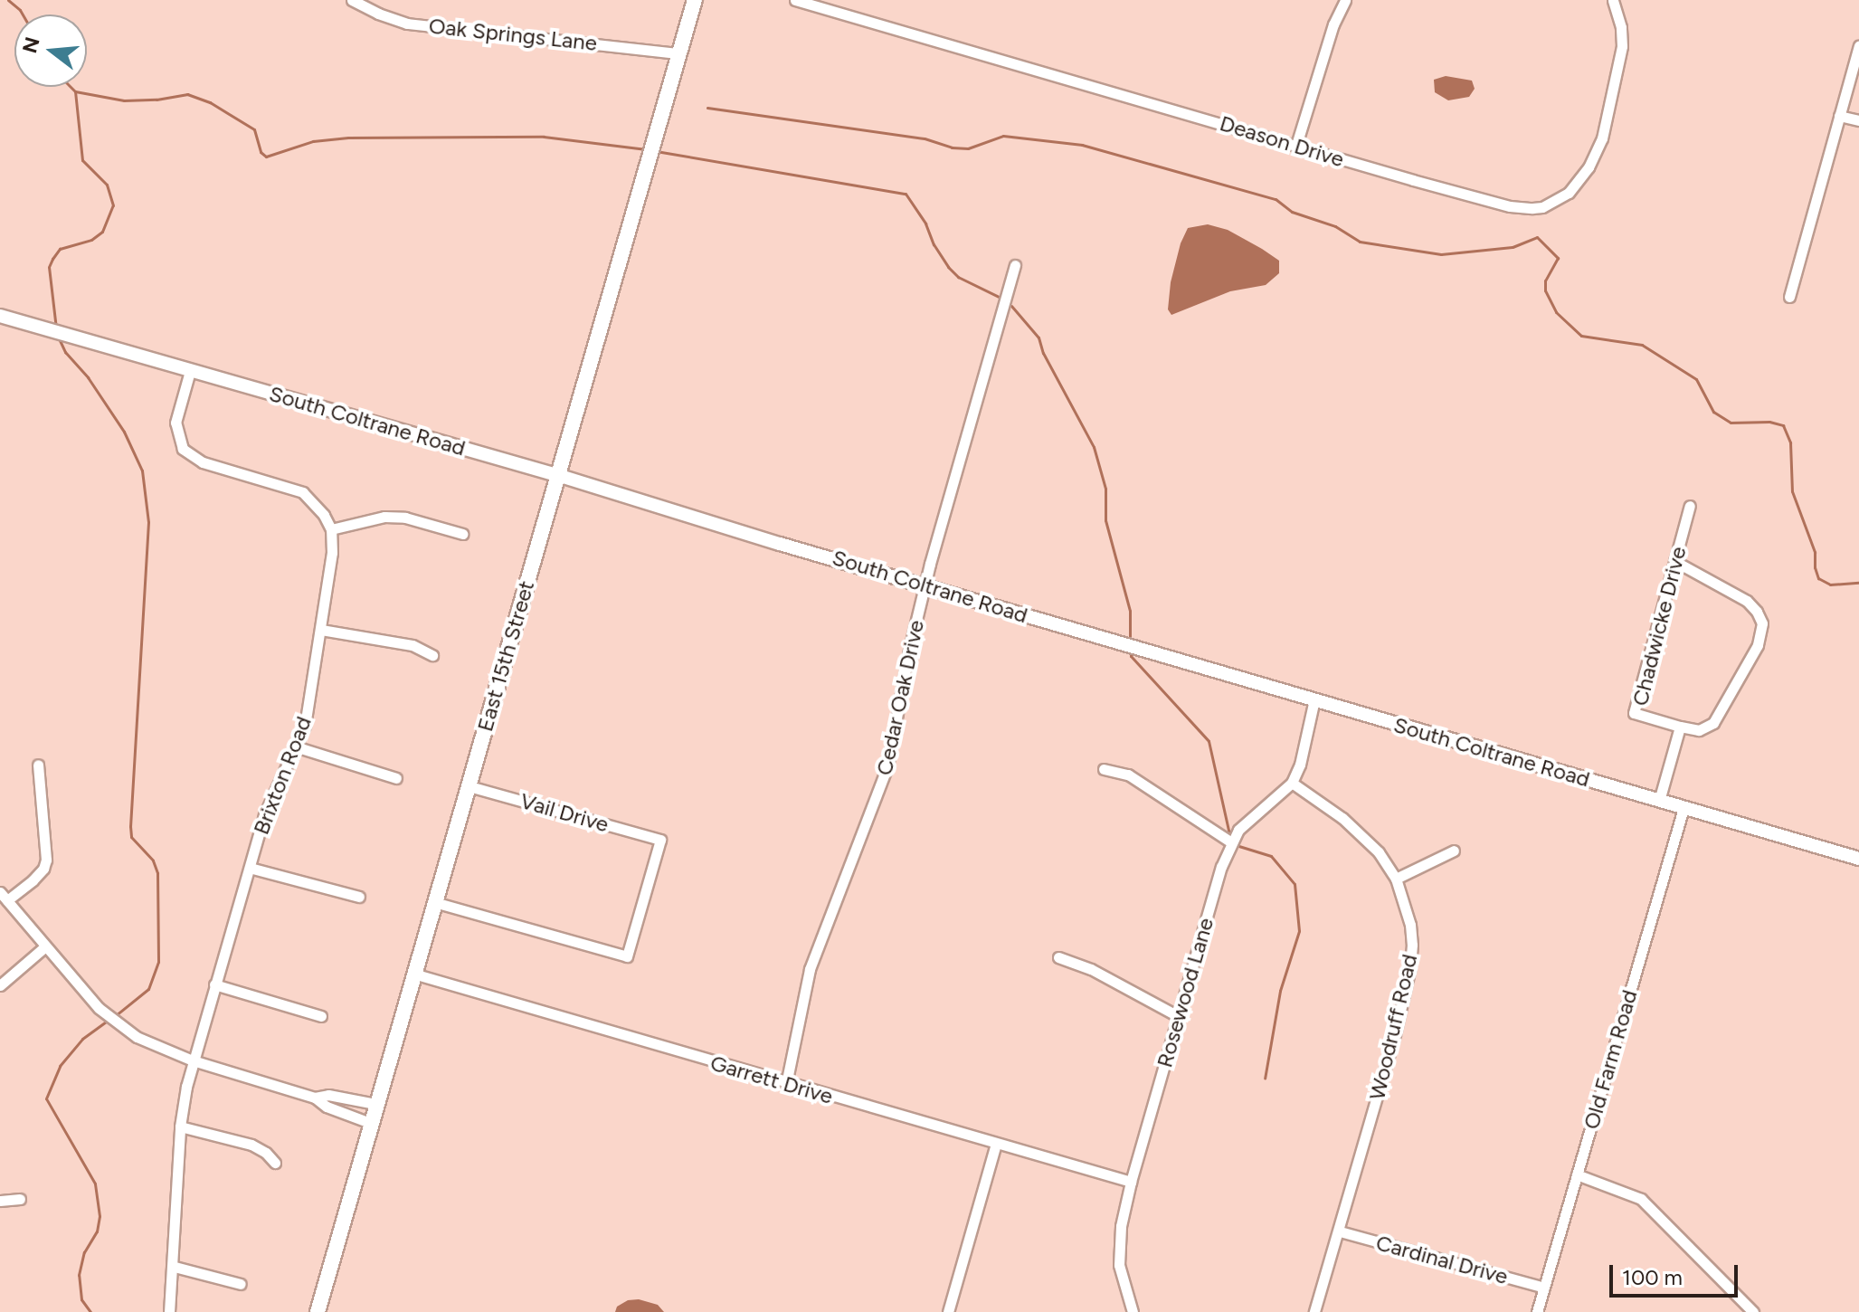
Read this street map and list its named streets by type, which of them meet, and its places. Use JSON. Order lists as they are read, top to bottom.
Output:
{
  "streets": {
    "main road": ["South Coltrane Road", "East 15th Street"],
    "street": [
      "Oak Springs Lane",
      "Deason Drive",
      "Chadwicke Drive",
      "Cedar Oak Drive",
      "Brixton Road",
      "Vail Drive",
      "Rosewood Lane",
      "Woodruff Road",
      "Old Farm Road",
      "Garrett Drive",
      "Cardinal Drive"
    ]
  },
  "crossings": [
    ["Oak Springs Lane", "East 15th Street"],
    ["South Coltrane Road", "East 15th Street"],
    ["South Coltrane Road", "Cedar Oak Drive"],
    ["South Coltrane Road", "Old Farm Road"],
    ["East 15th Street", "Vail Drive"],
    ["East 15th Street", "Garrett Drive"],
    ["Cedar Oak Drive", "Garrett Drive"],
    ["Rosewood Lane", "Woodruff Road"],
    ["Rosewood Lane", "Garrett Drive"],
    ["Woodruff Road", "Cardinal Drive"],
    ["Old Farm Road", "Cardinal Drive"]
  ],
  "scale_bar": "100 m",
  "north": "left"
}
